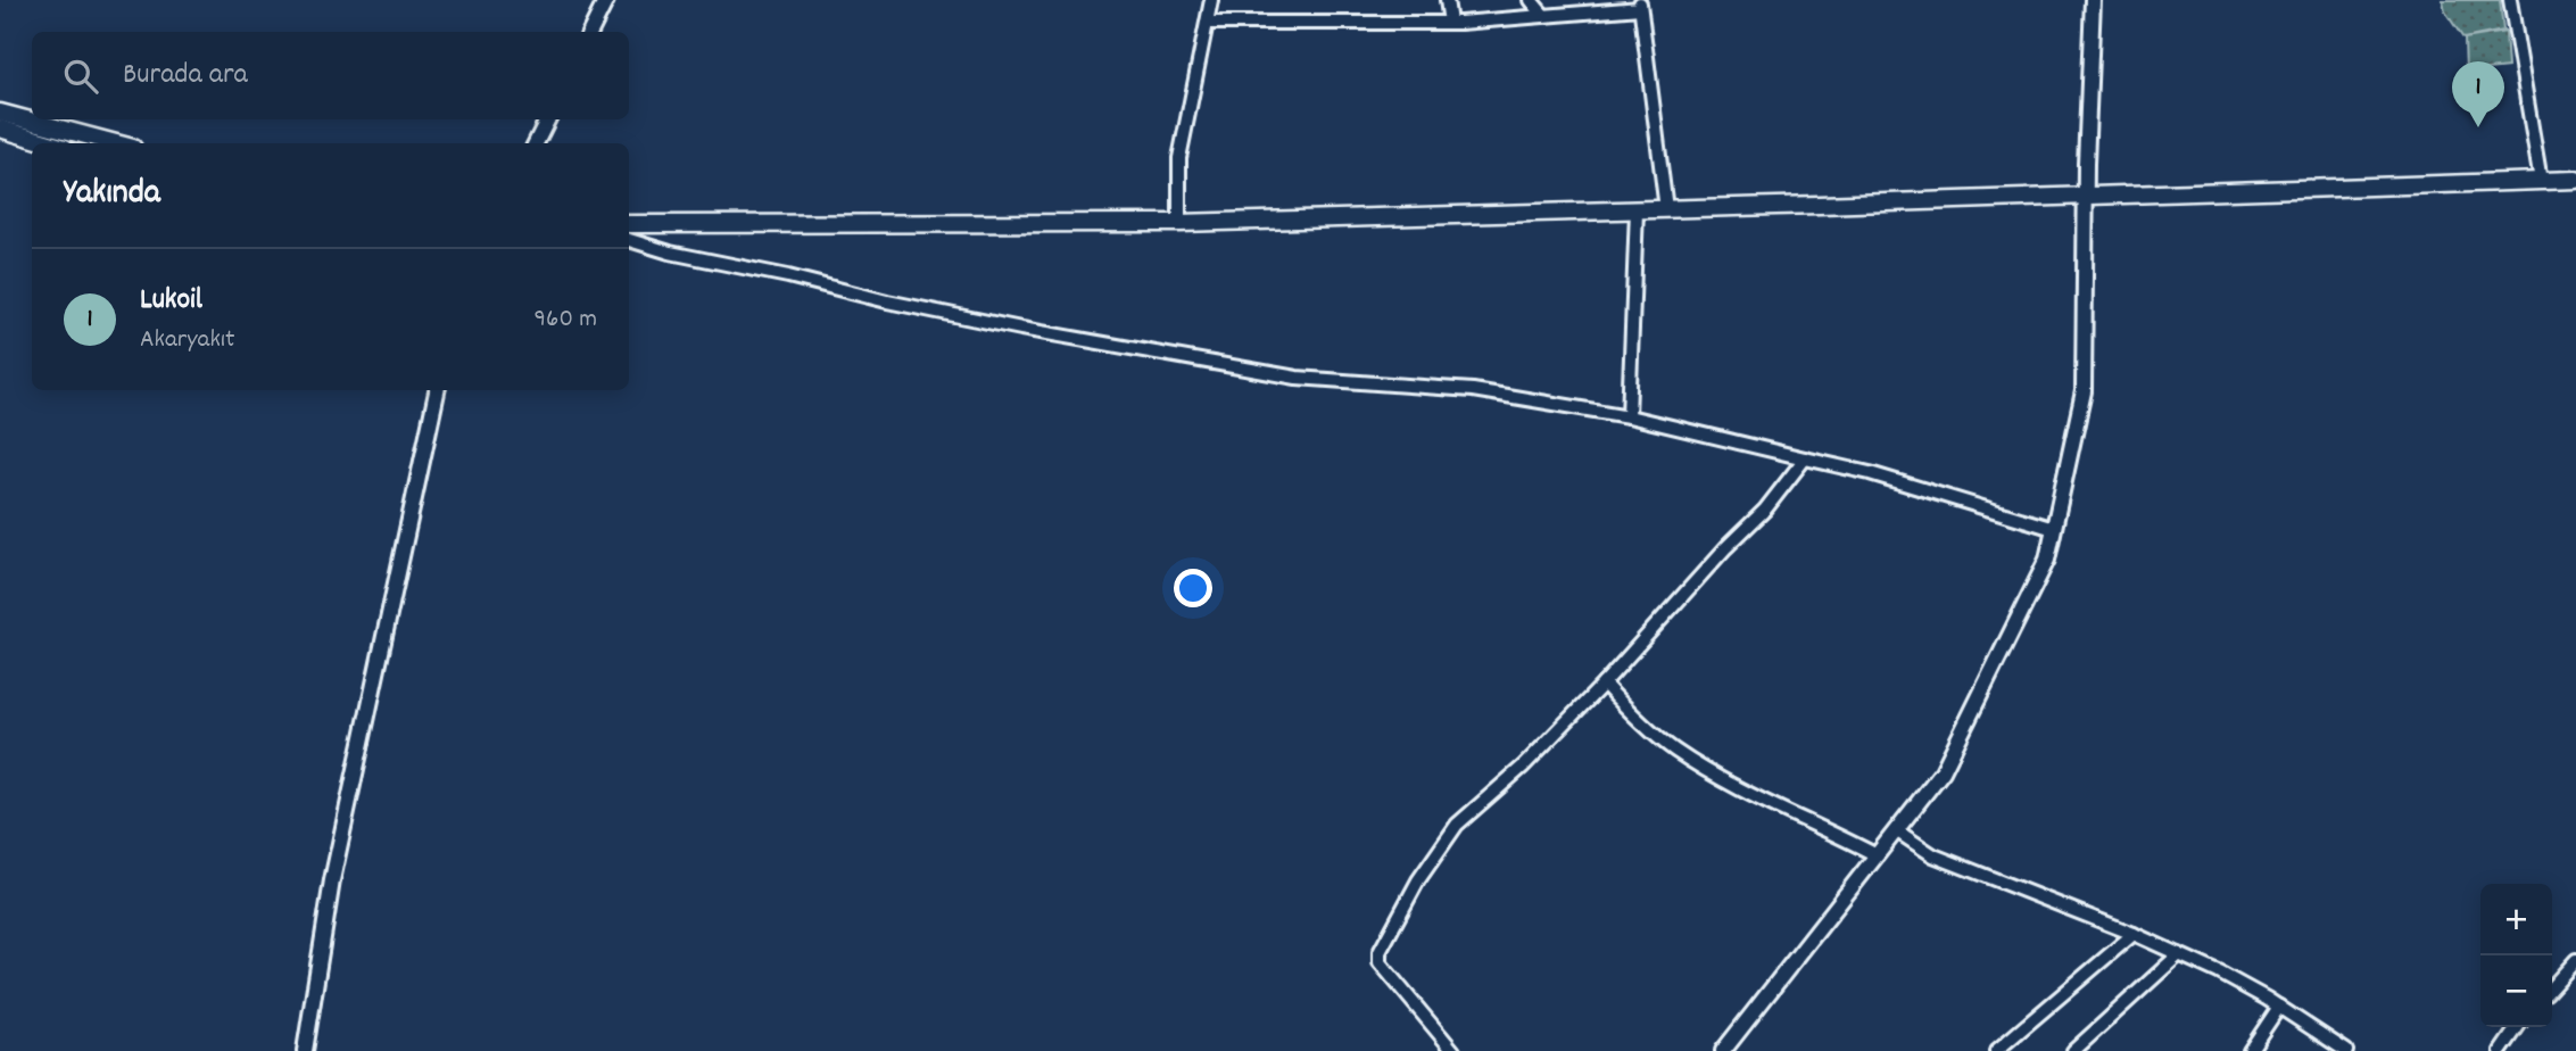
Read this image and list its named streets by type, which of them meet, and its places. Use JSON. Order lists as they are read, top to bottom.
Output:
{
  "page": {
    "search": "Burada ara",
    "pins": "1",
    "heading": "Yakında",
    "list": [
      {
        "mark": "1",
        "name": "Lukoil",
        "note": "Akaryakıt",
        "value": "960 m"
      }
    ],
    "map_buttons": ["+", "−"]
  }
}
